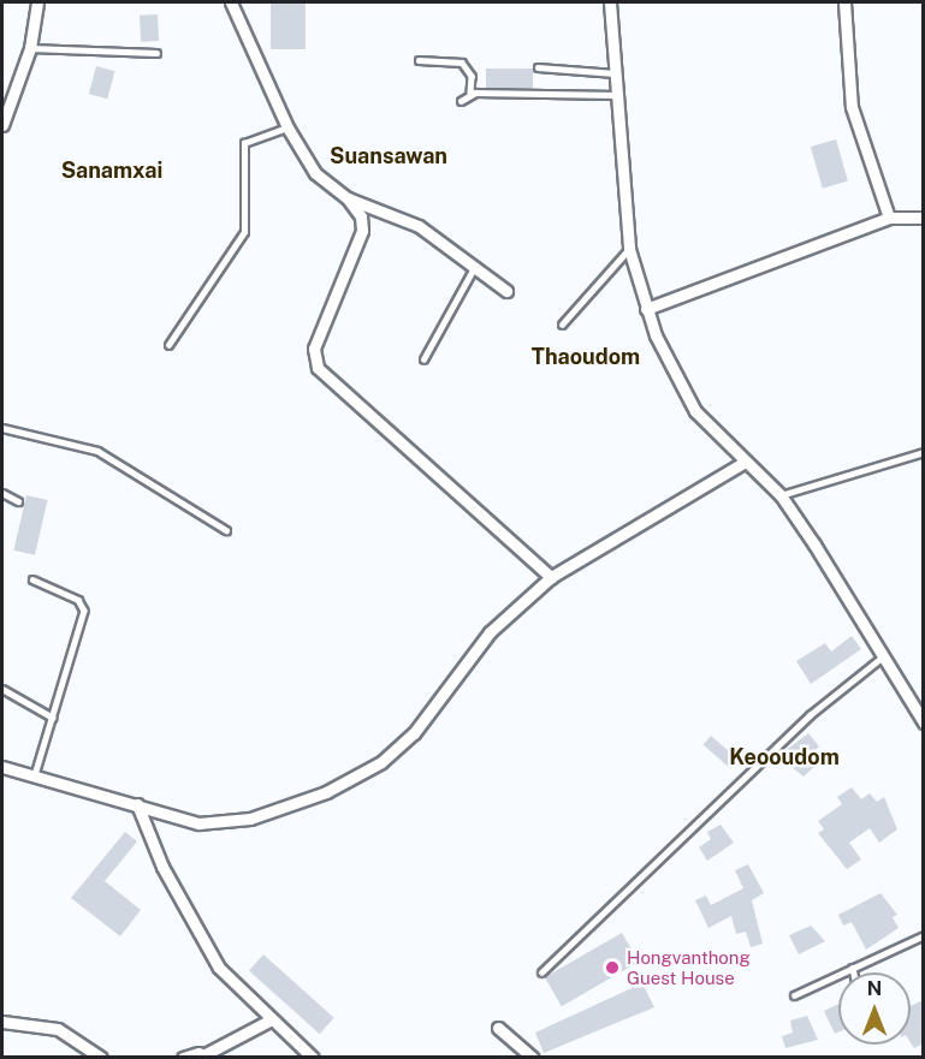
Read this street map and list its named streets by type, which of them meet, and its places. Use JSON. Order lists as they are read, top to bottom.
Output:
{
  "districts": [
    "Suansawan",
    "Sanamxai",
    "Thaoudom",
    "Keooudom"
  ],
  "places": ["Hongvanthong Guest House"],
  "north": "top"
}
